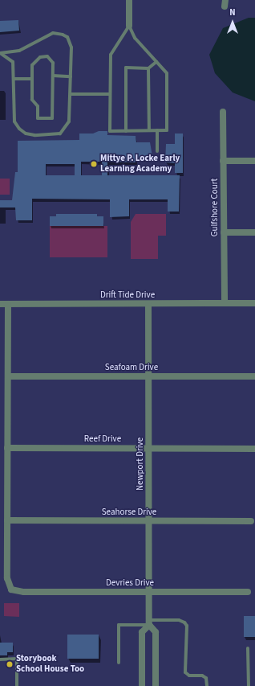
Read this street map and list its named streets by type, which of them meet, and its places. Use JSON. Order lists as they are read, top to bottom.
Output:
{
  "streets": {
    "street": [
      "Gulfshore Court",
      "Drift Tide Drive",
      "Seafoam Drive",
      "Reef Drive",
      "Newport Drive",
      "Seahorse Drive",
      "Devries Drive"
    ]
  },
  "crossings": [
    ["Gulfshore Court", "Drift Tide Drive"],
    ["Drift Tide Drive", "Newport Drive"],
    ["Seafoam Drive", "Newport Drive"],
    ["Reef Drive", "Newport Drive"],
    ["Newport Drive", "Seahorse Drive"],
    ["Newport Drive", "Devries Drive"],
    ["Seahorse Drive", "Devries Drive"]
  ],
  "places": ["Mittye P. Locke Early Learning Academy", "Storybook School House Too"],
  "north": "top"
}
